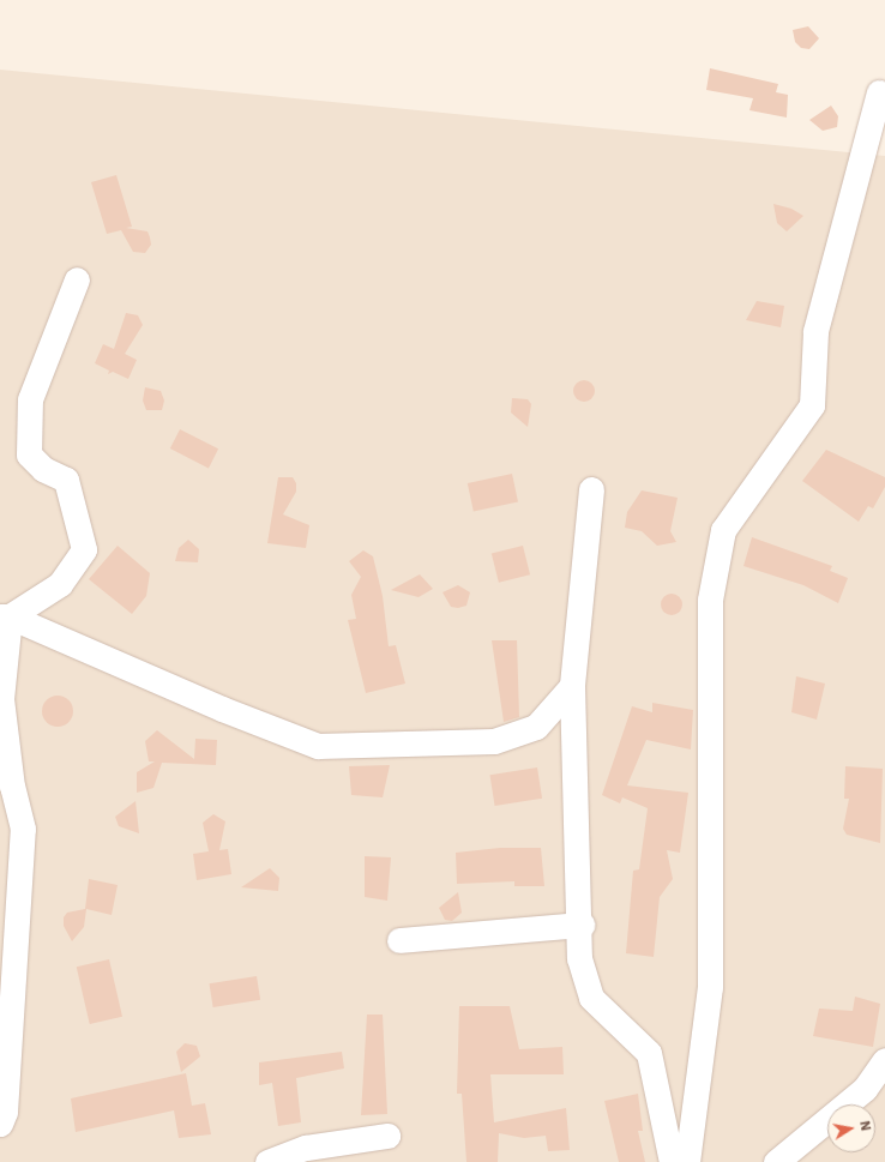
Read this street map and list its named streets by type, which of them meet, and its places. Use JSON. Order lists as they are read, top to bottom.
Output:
{
  "north": "right"
}
